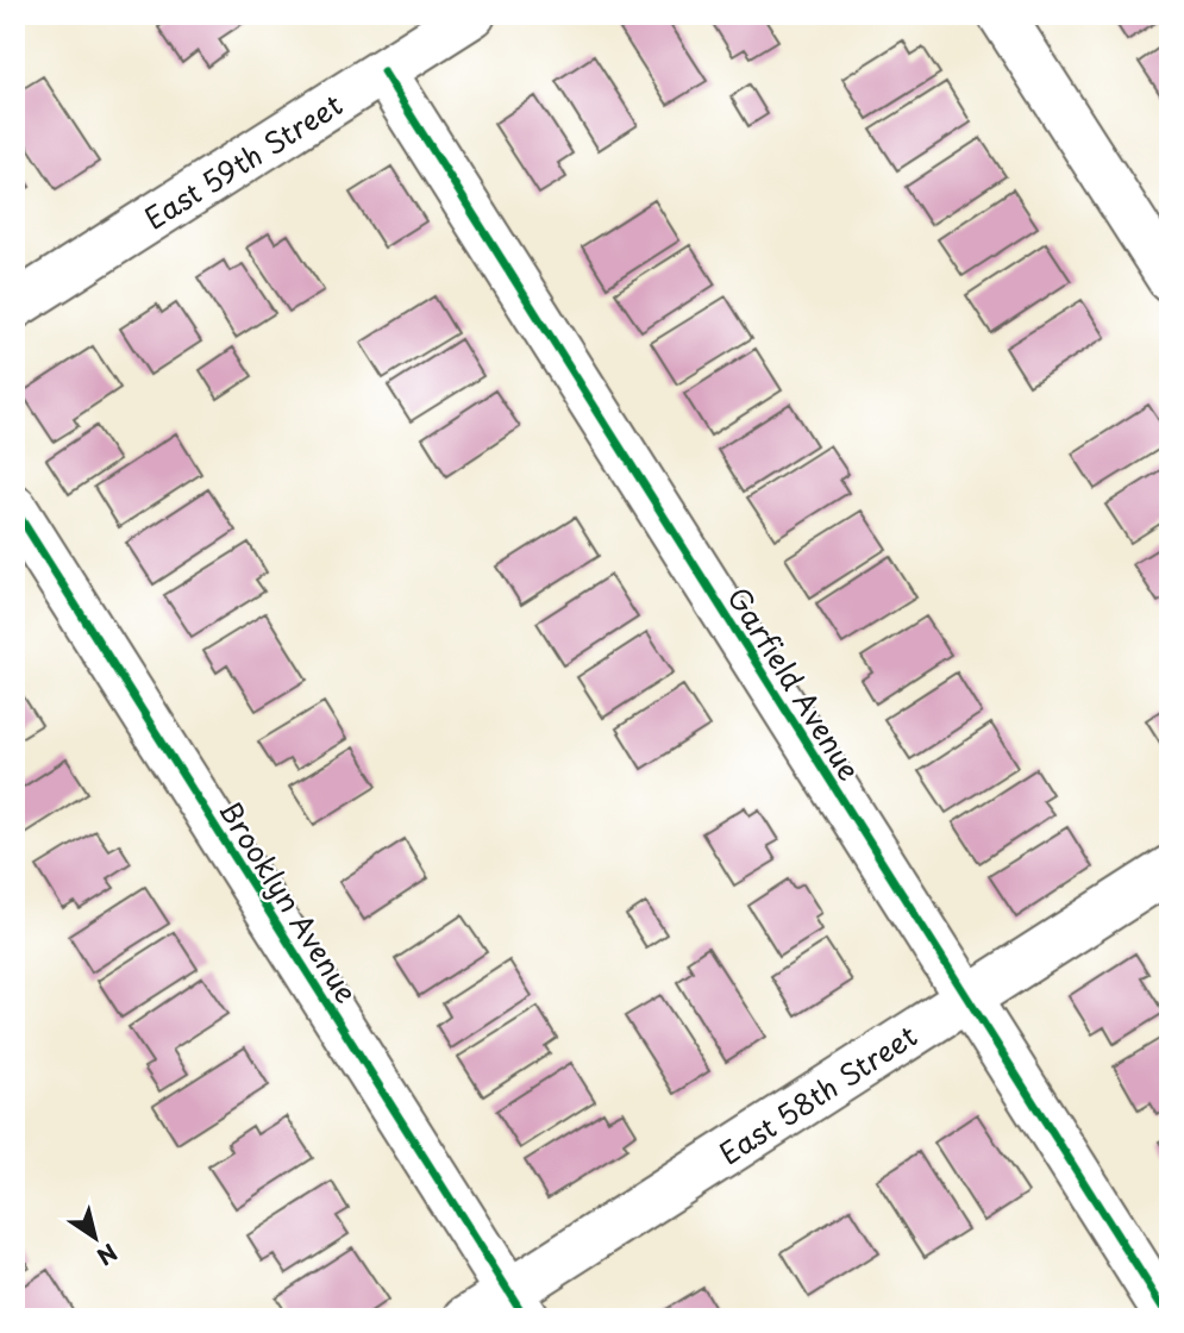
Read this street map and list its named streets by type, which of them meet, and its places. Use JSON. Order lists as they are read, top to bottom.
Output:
{
  "streets": {
    "street": [
      "East 59th Street",
      "Garfield Avenue",
      "Brooklyn Avenue",
      "East 58th Street"
    ]
  },
  "crossings": [
    ["East 59th Street", "Garfield Avenue"],
    ["Garfield Avenue", "East 58th Street"],
    ["Brooklyn Avenue", "East 58th Street"]
  ],
  "north": "bottom right"
}
